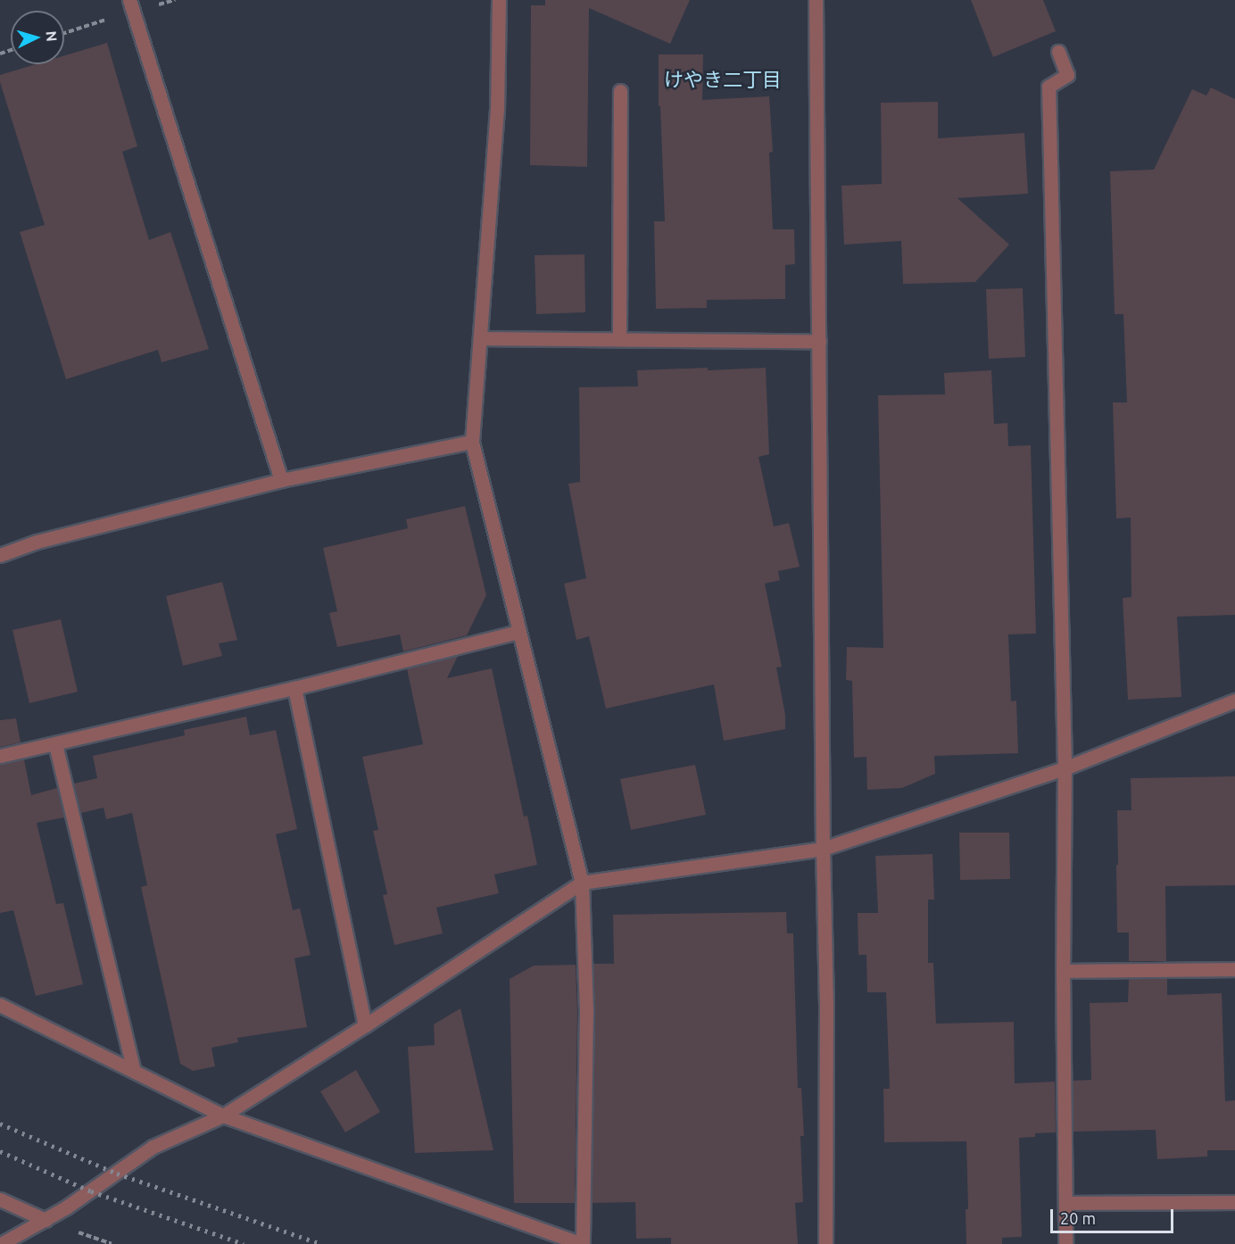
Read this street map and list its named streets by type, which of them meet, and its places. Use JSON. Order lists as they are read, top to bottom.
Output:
{
  "districts": ["けやき二丁目"],
  "scale_bar": "20 m",
  "north": "right"
}
